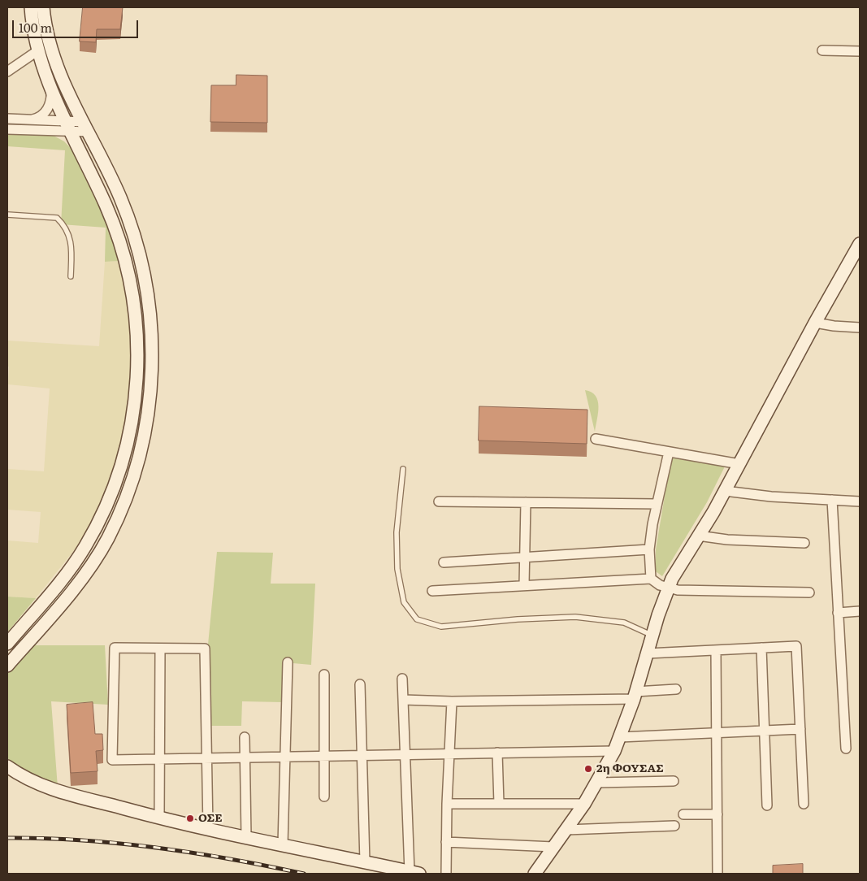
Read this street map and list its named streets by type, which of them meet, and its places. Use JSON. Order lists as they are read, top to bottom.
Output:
{
  "places": ["2η ΦΟΥΣΑΣ", "ΟΣΕ"],
  "scale_bar": "100 m"
}
